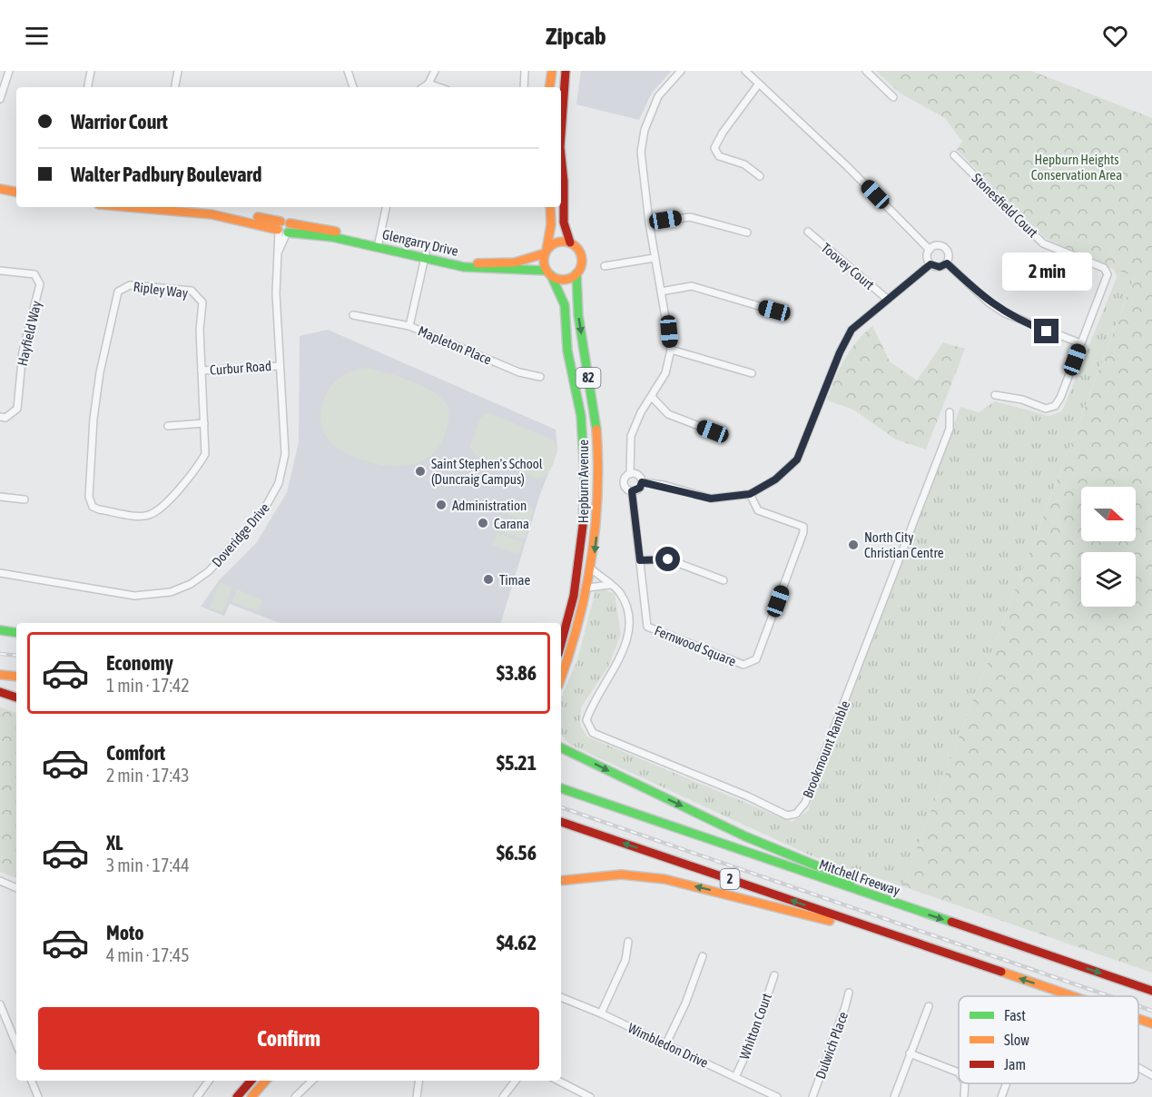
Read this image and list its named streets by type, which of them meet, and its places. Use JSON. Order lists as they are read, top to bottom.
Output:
{
  "streets": {
    "main road": [
      "Glengarry Drive",
      "82",
      "Hepburn Avenue",
      "Mitchell Freeway",
      "2"
    ],
    "street": [
      "Stonesfield Court",
      "Toovey Court",
      "Ripley Way",
      "Hayfield Way",
      "Mapleton Place",
      "Curbur Road",
      "Doveridge Drive",
      "Fernwood Square",
      "Brookmount Ramble",
      "Whitton Court",
      "Wimbledon Drive",
      "Dulwich Place"
    ]
  },
  "crossings": [
    ["Glengarry Drive", "Mapleton Place"],
    ["Glengarry Drive", "82"],
    ["Glengarry Drive", "Hepburn Avenue"],
    ["Glengarry Drive", "Doveridge Drive"],
    ["Ripley Way", "Curbur Road"],
    ["Curbur Road", "Doveridge Drive"],
    ["82", "Hepburn Avenue"],
    ["Hepburn Avenue", "Brookmount Ramble"],
    ["Whitton Court", "Wimbledon Drive"]
  ],
  "parks": ["Hepburn Heights Conservation Area"],
  "places": [
    "Saint Stephen's School (Duncraig Campus)",
    "Administration",
    "Carana",
    "North City Christian Centre",
    "Timae"
  ],
  "legend": ["Fast", "Slow", "Jam"],
  "north": "right",
  "page": {
    "header": "Zipcab",
    "banner": ["Warrior Court", "Walter Padbury Boulevard"],
    "bubble": "2 min",
    "list": [
      {
        "name": "Economy",
        "note": "1 min · 17:42",
        "value": "$3.86"
      },
      {
        "name": "Comfort",
        "note": "2 min · 17:43",
        "value": "$5.21"
      },
      {
        "name": "XL",
        "note": "3 min · 17:44",
        "value": "$6.56"
      },
      {
        "name": "Moto",
        "note": "4 min · 17:45",
        "value": "$4.62"
      }
    ],
    "buttons": "Confirm"
  }
}
